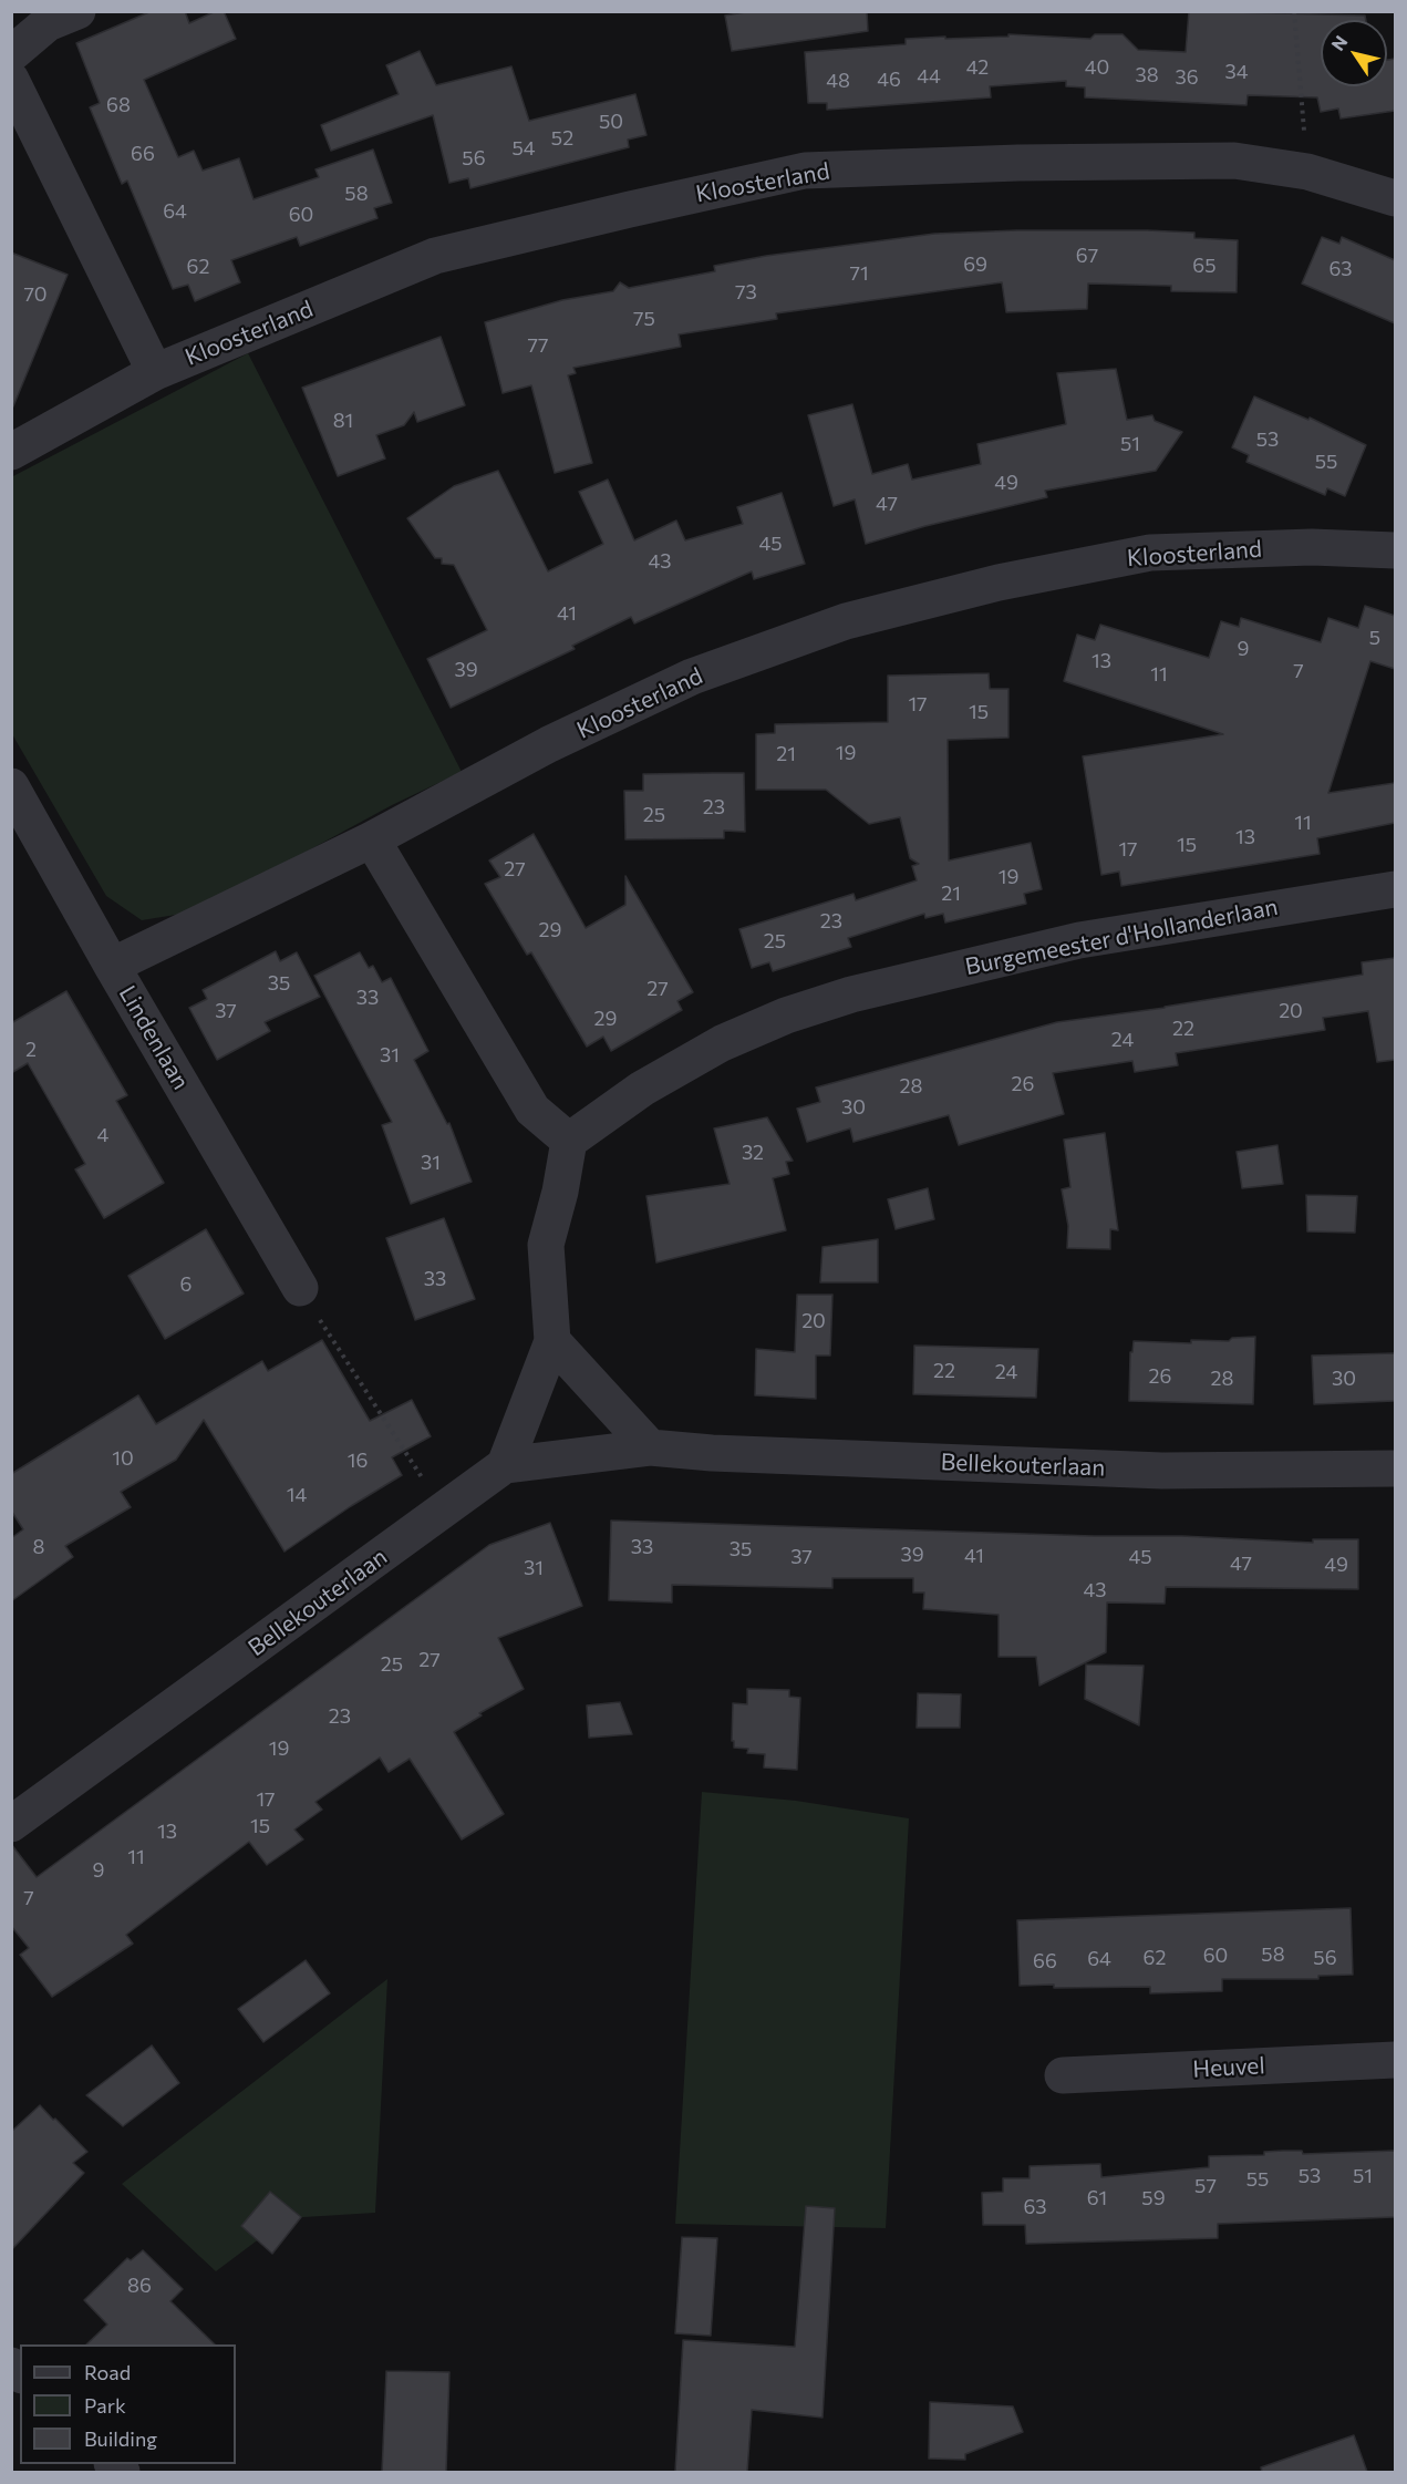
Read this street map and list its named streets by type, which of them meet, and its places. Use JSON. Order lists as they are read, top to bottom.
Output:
{
  "streets": {
    "street": [
      "Kloosterland",
      "Burgemeester d'Hollanderlaan",
      "Lindenlaan",
      "Bellekouterlaan",
      "Heuvel"
    ]
  },
  "crossings": [
    ["Kloosterland", "Lindenlaan"]
  ],
  "house_numbers": [
    "42",
    "40",
    "34",
    "38",
    "44",
    "36",
    "46",
    "48",
    "68",
    "50",
    "52",
    "54",
    "66",
    "56",
    "58",
    "64",
    "60",
    "67",
    "69",
    "65",
    "62",
    "63",
    "71",
    "73",
    "70",
    "75",
    "77",
    "81",
    "53",
    "51",
    "55",
    "49",
    "47",
    "45",
    "43",
    "41",
    "5",
    "9",
    "13",
    "39",
    "7",
    "11",
    "17",
    "15",
    "19",
    "21",
    "23",
    "25",
    "11",
    "13",
    "15",
    "17",
    "27",
    "19",
    "21",
    "23",
    "29",
    "25",
    "35",
    "27",
    "33",
    "37",
    "20",
    "29",
    "22",
    "24",
    "2",
    "31",
    "26",
    "28",
    "30",
    "4",
    "32",
    "31",
    "33",
    "6",
    "20",
    "22",
    "24",
    "26",
    "28",
    "30",
    "10",
    "16",
    "14",
    "8",
    "33",
    "35",
    "39",
    "41",
    "37",
    "45",
    "47",
    "49",
    "31",
    "43",
    "27",
    "25",
    "23",
    "19",
    "17",
    "15",
    "13",
    "11",
    "9",
    "7",
    "58",
    "60",
    "62",
    "56",
    "64",
    "66",
    "53",
    "51",
    "55",
    "57",
    "61",
    "59",
    "63",
    "86"
  ],
  "legend": ["Road", "Park", "Building"],
  "north": "top left"
}
